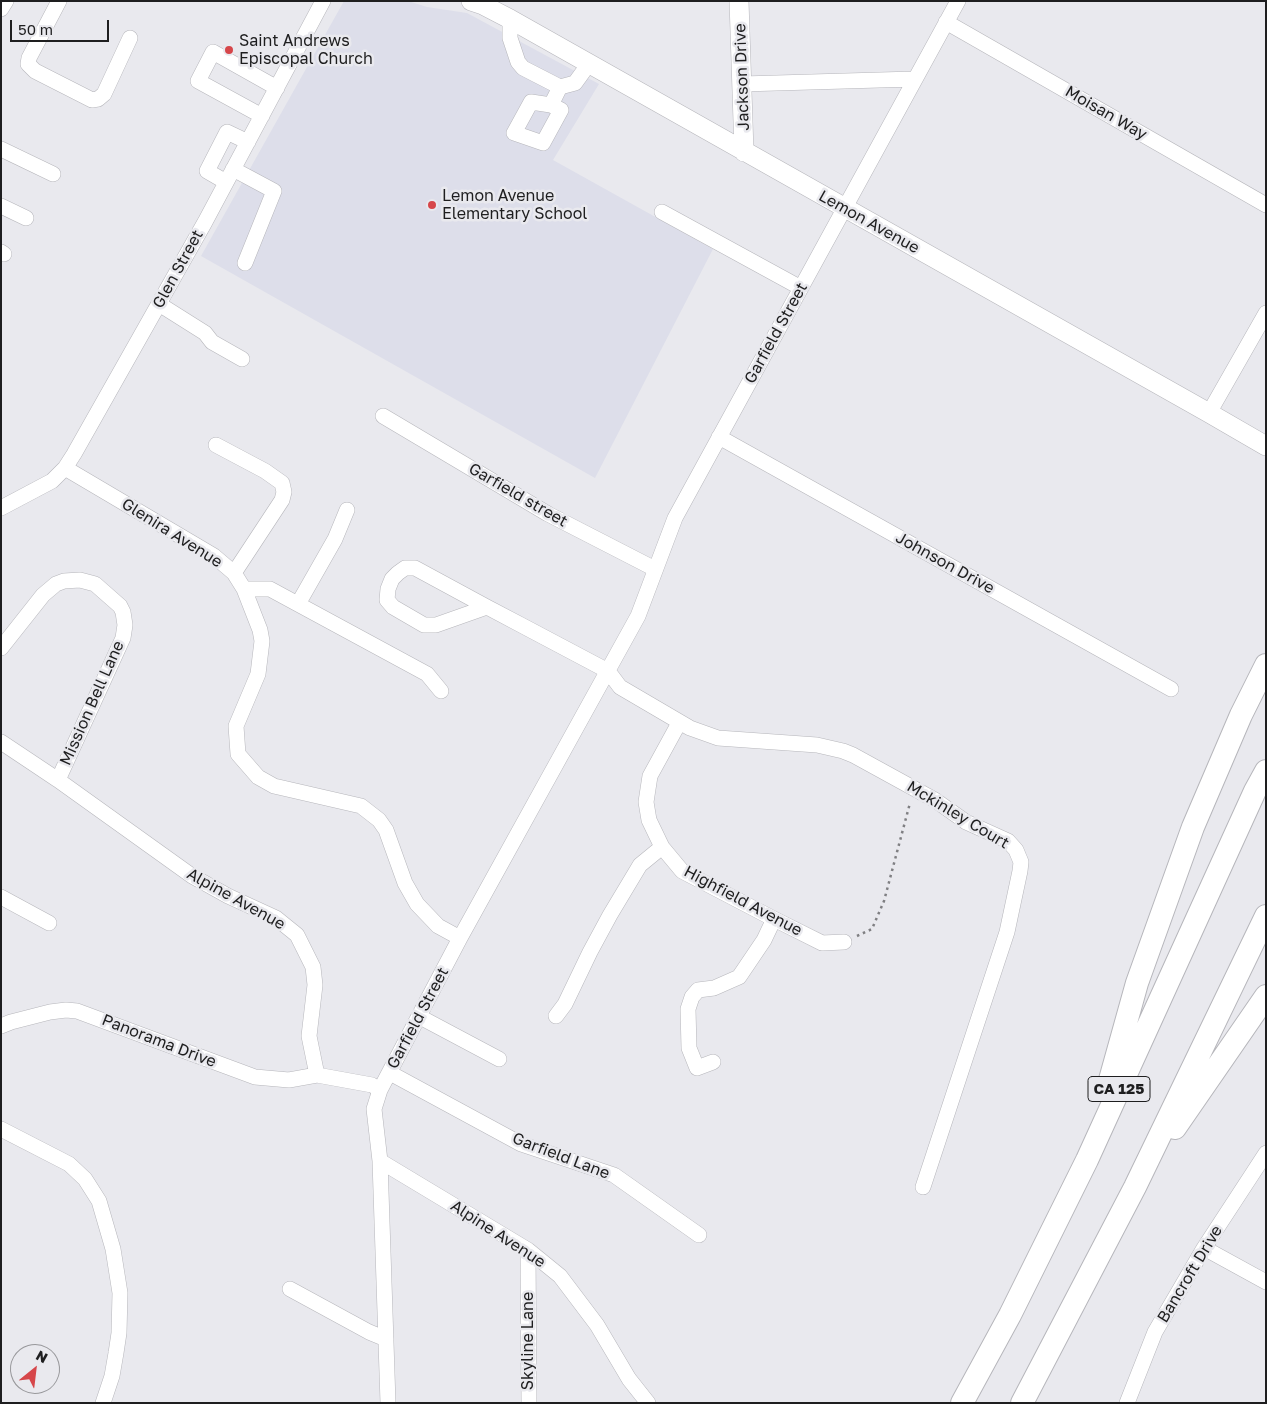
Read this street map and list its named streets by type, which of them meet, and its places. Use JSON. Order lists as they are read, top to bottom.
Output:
{
  "streets": {
    "highway": ["CA 125"],
    "main road": ["Jackson Drive", "Lemon Avenue"],
    "street": [
      "Moisan Way",
      "Glen Street",
      "Garfield Street",
      "Garfield street",
      "Glenira Avenue",
      "Johnson Drive",
      "Mission Bell Lane",
      "Mckinley Court",
      "Alpine Avenue",
      "Highfield Avenue",
      "Panorama Drive",
      "Garfield Lane",
      "Bancroft Drive",
      "Skyline Lane"
    ]
  },
  "crossings": [
    ["Jackson Drive", "Lemon Avenue"],
    ["Moisan Way", "Garfield Street"],
    ["Lemon Avenue", "Garfield Street"],
    ["Glen Street", "Glenira Avenue"],
    ["Garfield Street", "Garfield street"],
    ["Garfield Street", "Glenira Avenue"],
    ["Garfield Street", "Johnson Drive"],
    ["Garfield Street", "Alpine Avenue"],
    ["Garfield Street", "Garfield Lane"],
    ["Mission Bell Lane", "Alpine Avenue"],
    ["Mckinley Court", "Highfield Avenue"],
    ["Alpine Avenue", "Panorama Drive"],
    ["Alpine Avenue", "Skyline Lane"]
  ],
  "places": ["Saint Andrews Episcopal Church", "Lemon Avenue Elementary School"],
  "scale_bar": "50 m",
  "north": "top right"
}
